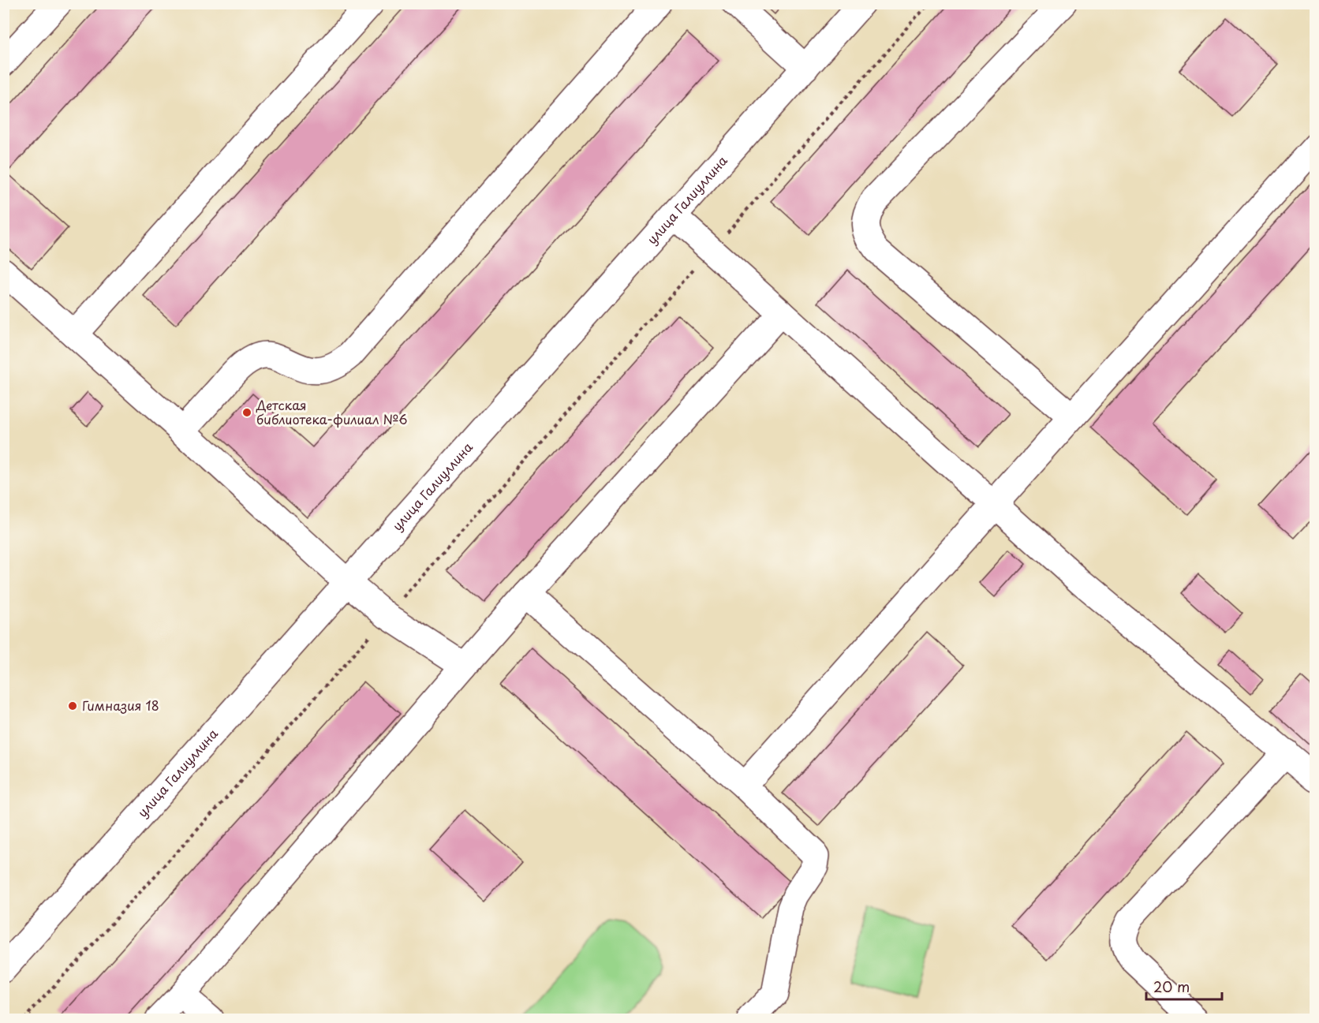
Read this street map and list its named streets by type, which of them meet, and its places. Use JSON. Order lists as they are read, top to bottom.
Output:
{
  "streets": {
    "street": ["улица Галиуллина"]
  },
  "places": ["Детская библиотека-филиал №6", "Гимназия 18"],
  "scale_bar": "20 m"
}
